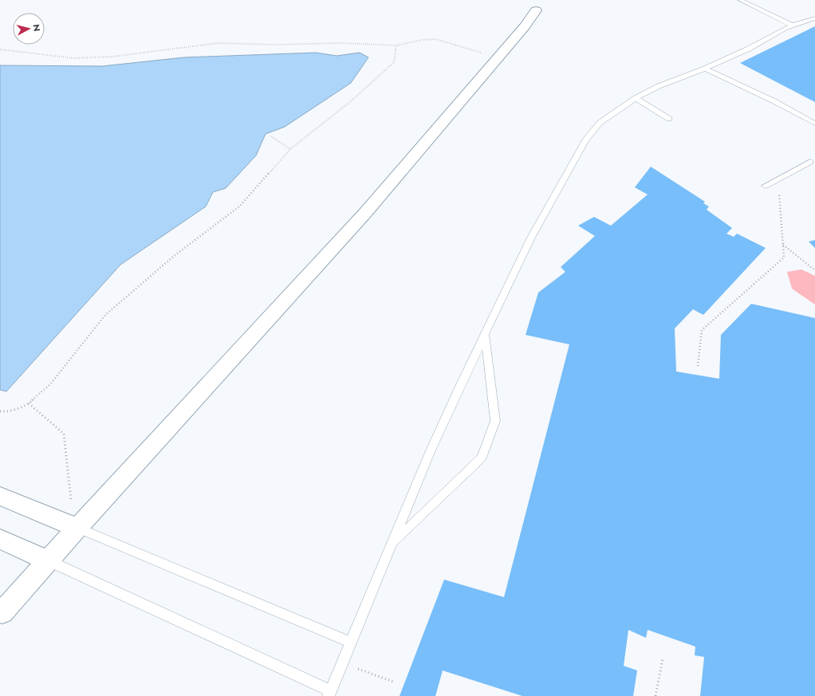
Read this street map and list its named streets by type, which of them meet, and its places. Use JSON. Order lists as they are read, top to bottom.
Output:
{
  "north": "right"
}
